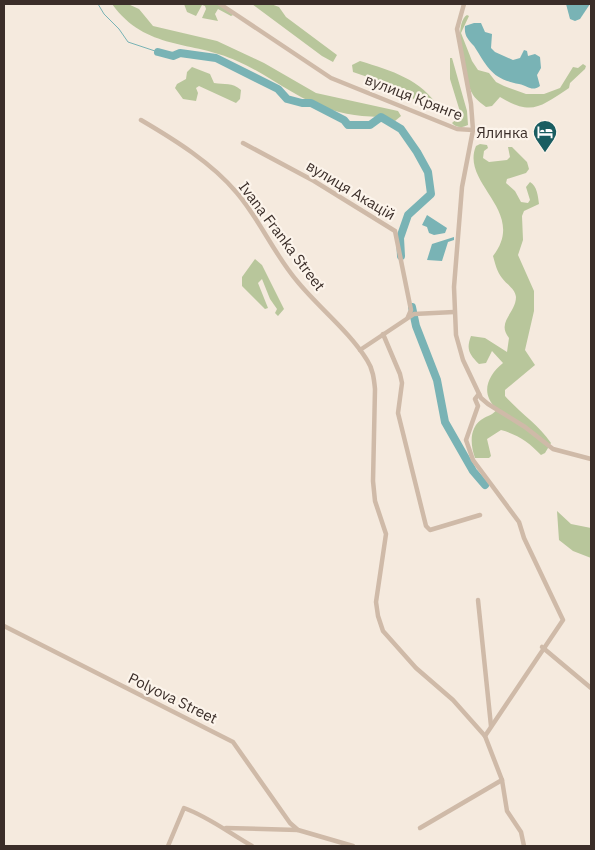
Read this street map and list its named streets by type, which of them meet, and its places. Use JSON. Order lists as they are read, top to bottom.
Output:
{
  "streets": {
    "street": [
      "вулиця Крянге",
      "вулиця Акацій",
      "Ivana Franka Street",
      "Polyova Street"
    ]
  },
  "places": {
    "hotel": ["Ялинка"]
  }
}
